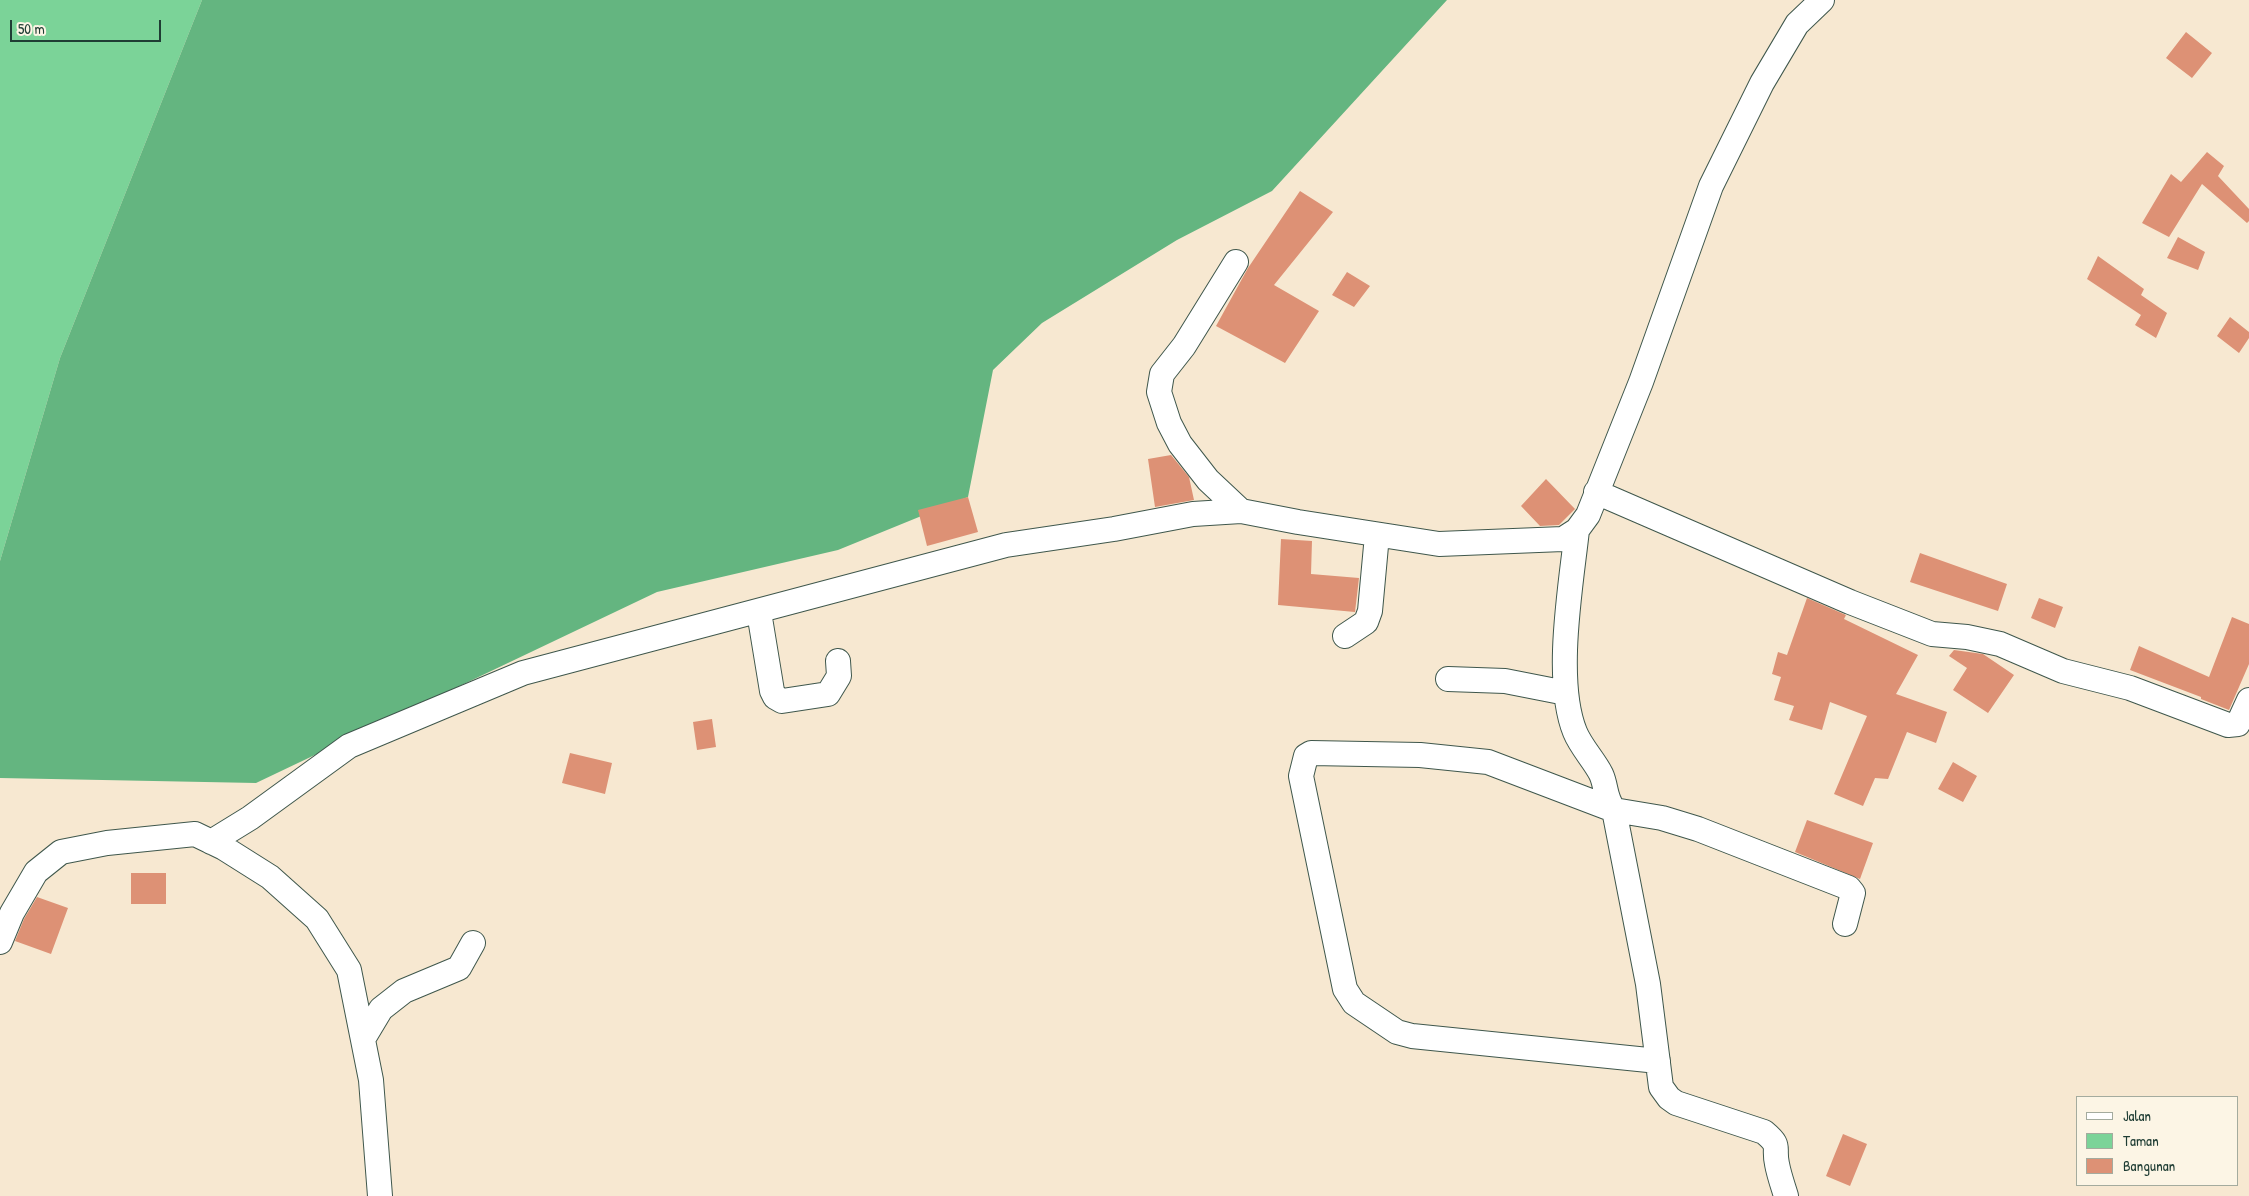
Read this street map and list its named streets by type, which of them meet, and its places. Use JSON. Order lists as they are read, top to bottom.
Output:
{
  "legend": ["Jalan", "Taman", "Bangunan"],
  "scale_bar": "50 m"
}
